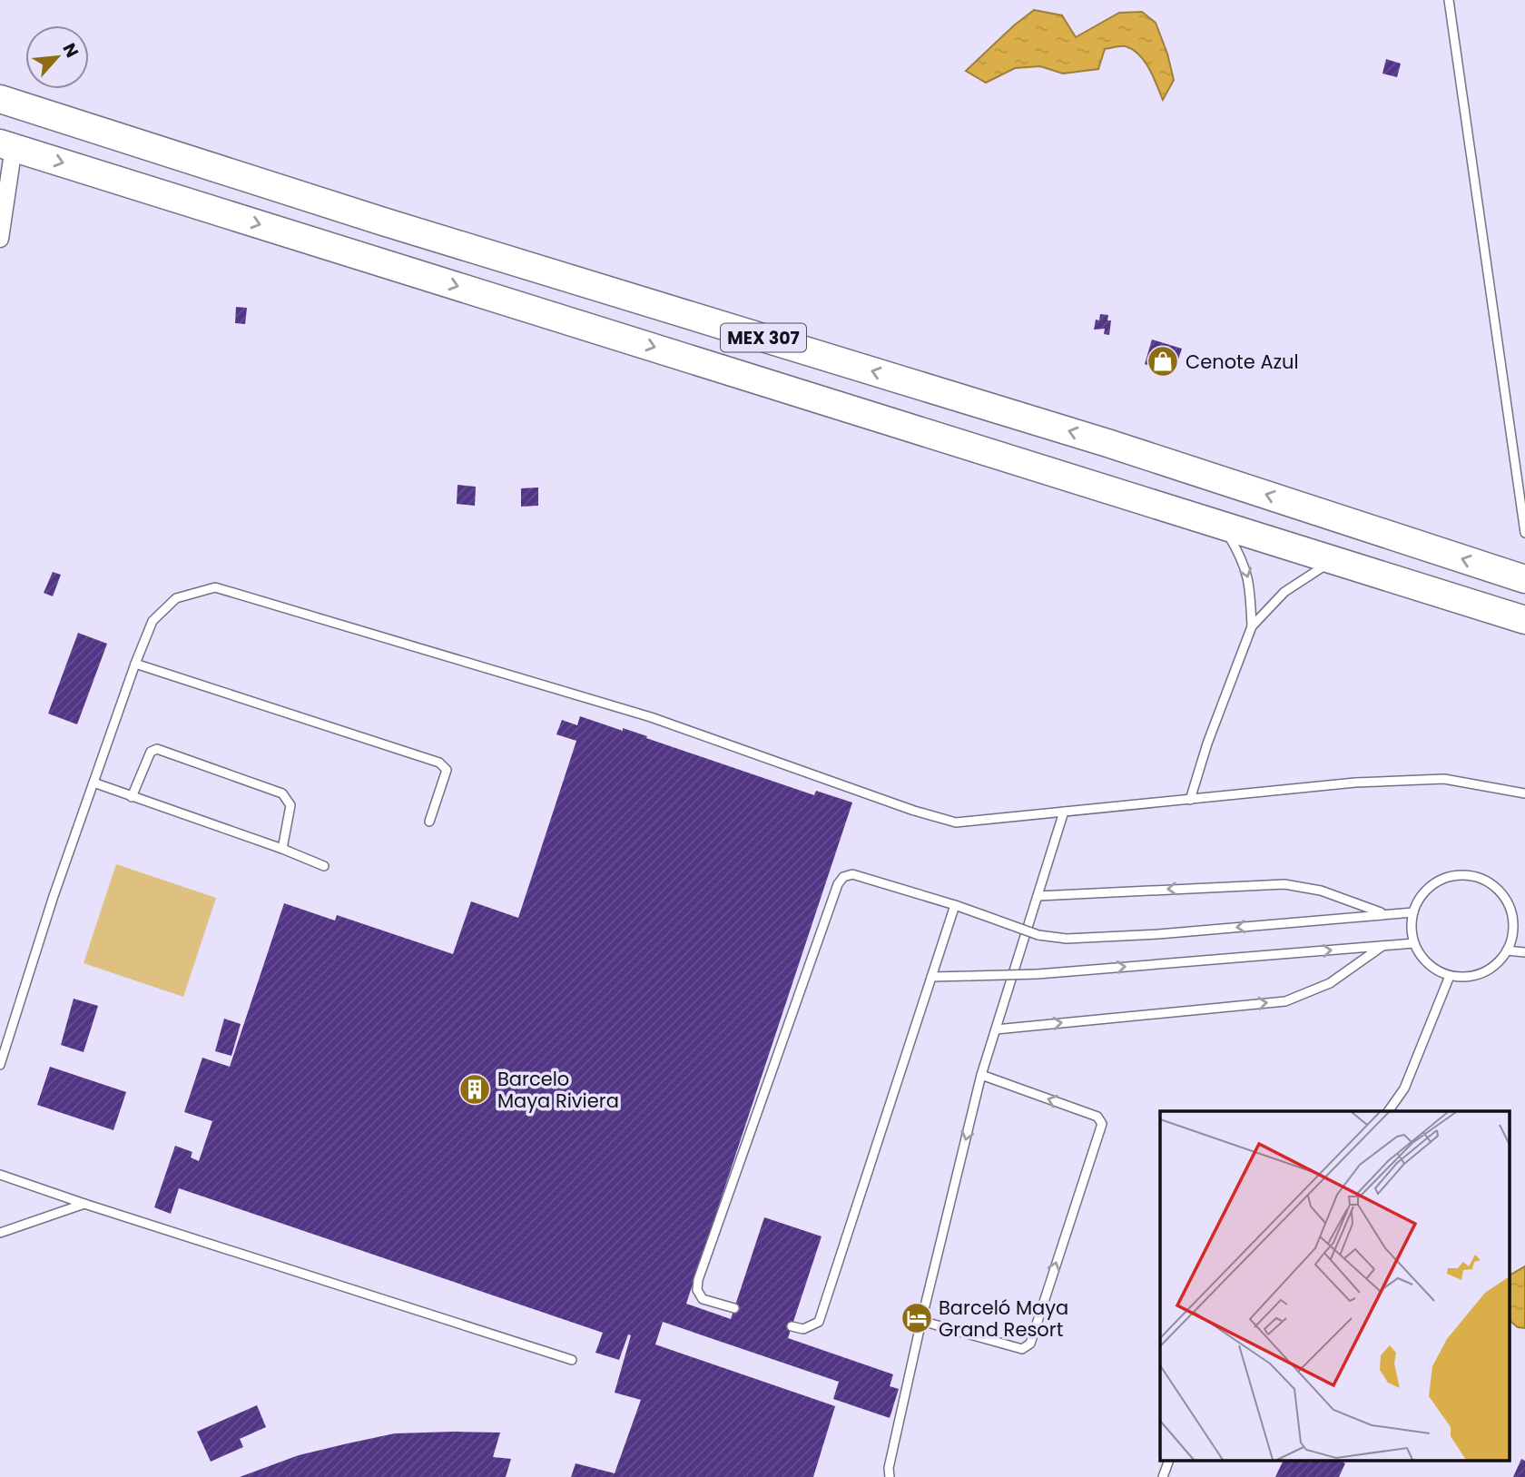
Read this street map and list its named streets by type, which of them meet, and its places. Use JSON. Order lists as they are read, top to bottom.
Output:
{
  "streets": {
    "highway": ["MEX 307"]
  },
  "places": {
    "shop": ["Cenote Azul"],
    "building": ["Barcelo Maya Riviera"],
    "hotel": ["Barceló Maya Grand Resort"]
  },
  "north": "top right"
}
